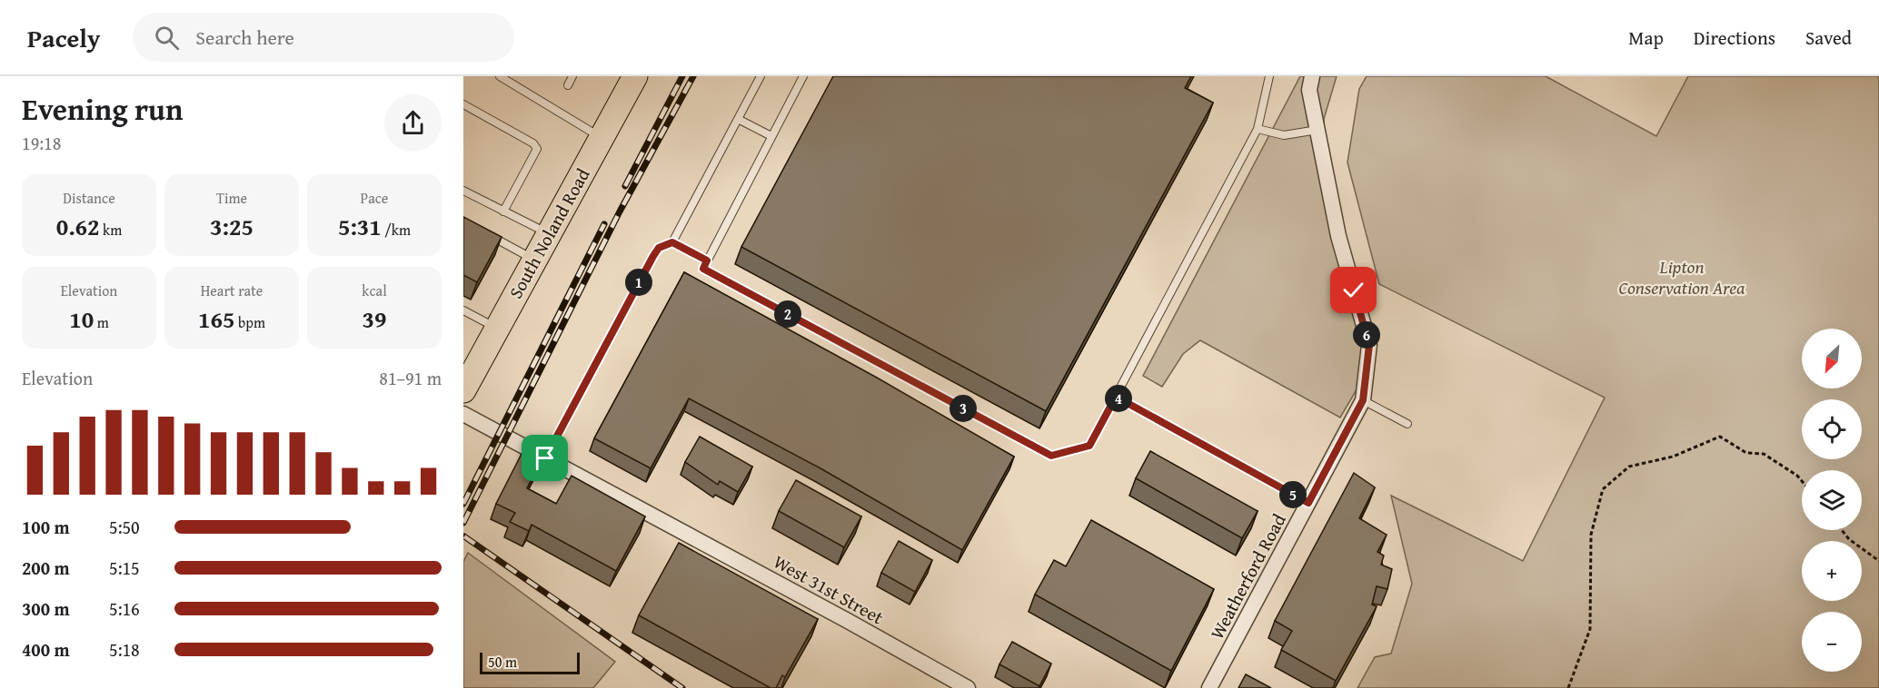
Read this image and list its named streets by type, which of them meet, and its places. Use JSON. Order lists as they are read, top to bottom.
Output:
{
  "streets": {
    "main road": ["South Noland Road"],
    "street": ["Weatherford Road", "West 31st Street"]
  },
  "parks": ["Lipton Conservation Area"],
  "scale_bar": "50 m",
  "north": "bottom left",
  "page": {
    "header": "Pacely",
    "search": "Search here",
    "nav": ["Map", "Directions", "Saved"],
    "heading": ["Evening run", "19:18"],
    "stats": [
      ["Distance", "0.62 km"],
      ["Time", "3:25"],
      ["Pace", "5:31 /km"],
      ["Elevation", "10 m"],
      ["Heart rate", "165 bpm"],
      ["kcal", "39"]
    ],
    "pins": [
      "1",
      "2",
      "6",
      "4",
      "3",
      "5"
    ],
    "map_buttons": ["+", "−"],
    "chart": ["Elevation", "81–91 m"],
    "list": [
      {
        "name": "100 m",
        "note": "5:50"
      },
      {
        "name": "200 m",
        "note": "5:15"
      },
      {
        "name": "300 m",
        "note": "5:16"
      },
      {
        "name": "400 m",
        "note": "5:18"
      }
    ],
    "scale": "50 m"
  }
}
